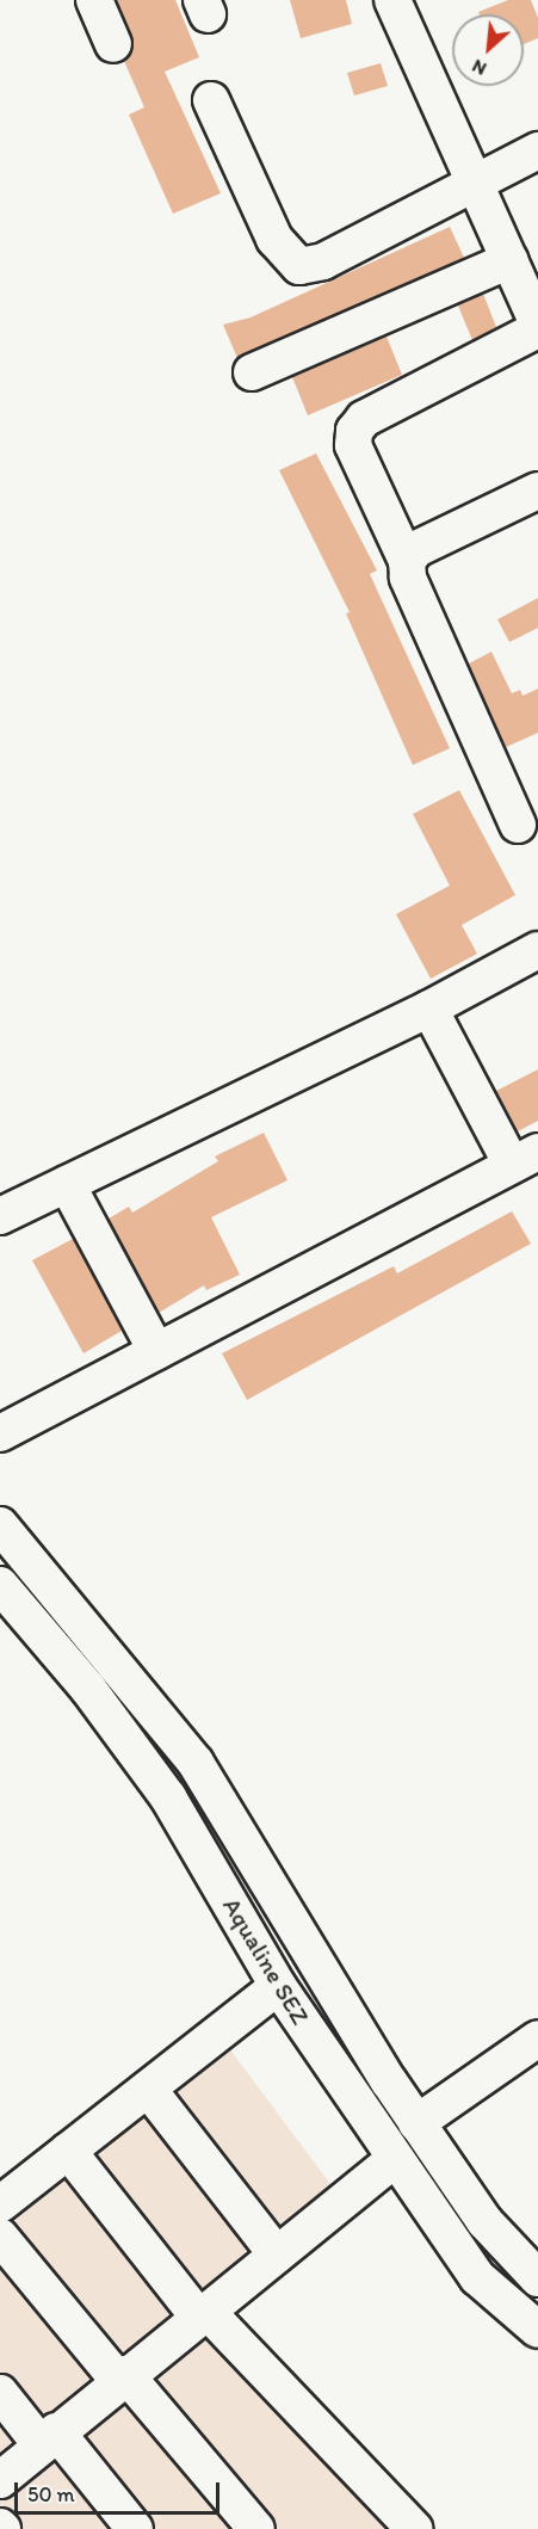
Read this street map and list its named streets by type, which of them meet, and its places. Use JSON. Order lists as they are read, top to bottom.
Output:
{
  "streets": {
    "street": ["Aqualine SEZ"]
  },
  "scale_bar": "50 m",
  "north": "bottom left"
}
